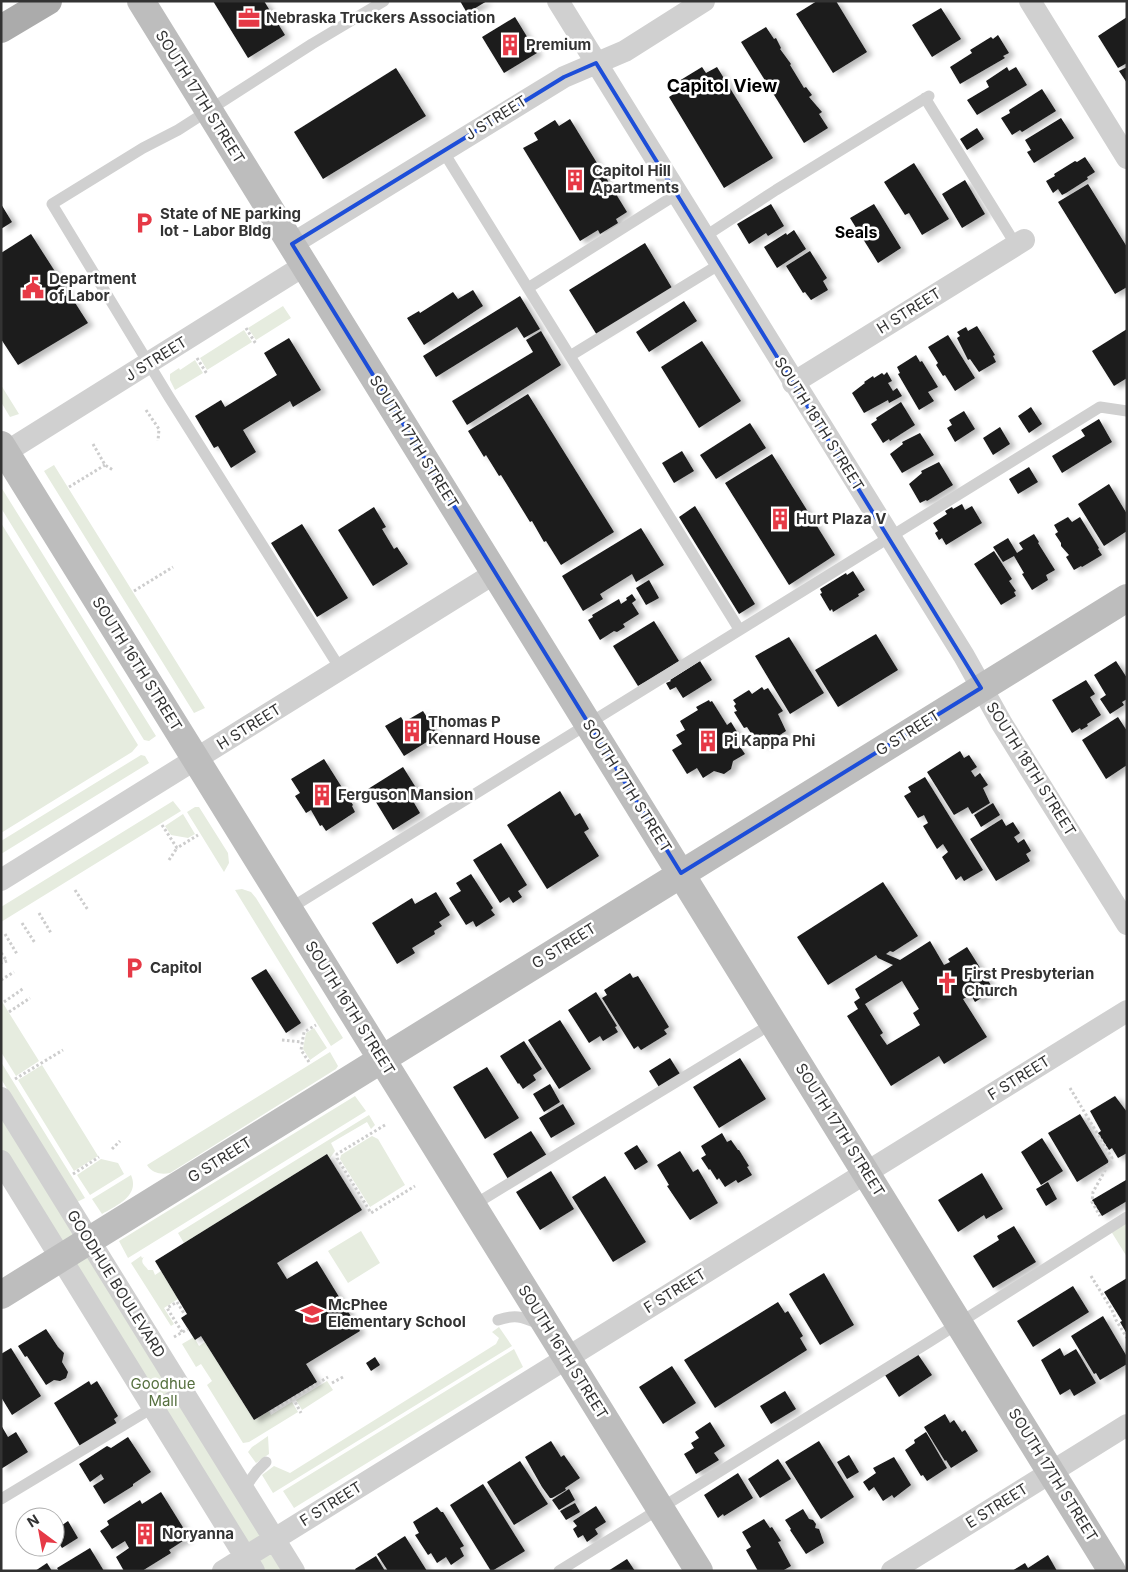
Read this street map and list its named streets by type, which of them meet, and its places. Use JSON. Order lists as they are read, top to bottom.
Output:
{
  "streets": {
    "main road": ["SOUTH 17TH STREET", "SOUTH 16TH STREET", "G STREET"],
    "street": [
      "J STREET",
      "H STREET",
      "SOUTH 18TH STREET",
      "F STREET",
      "GOODHUE BOULEVARD",
      "E STREET"
    ]
  },
  "crossings": [
    ["SOUTH 17TH STREET", "J STREET"],
    ["SOUTH 17TH STREET", "H STREET"],
    ["SOUTH 17TH STREET", "G STREET"],
    ["SOUTH 17TH STREET", "F STREET"],
    ["SOUTH 17TH STREET", "E STREET"],
    ["J STREET", "SOUTH 18TH STREET"],
    ["J STREET", "SOUTH 16TH STREET"],
    ["H STREET", "SOUTH 18TH STREET"],
    ["H STREET", "SOUTH 16TH STREET"],
    ["SOUTH 18TH STREET", "G STREET"],
    ["SOUTH 16TH STREET", "G STREET"],
    ["SOUTH 16TH STREET", "F STREET"],
    ["G STREET", "GOODHUE BOULEVARD"],
    ["F STREET", "GOODHUE BOULEVARD"]
  ],
  "districts": ["Capitol View", "Seals"],
  "parks": ["Goodhue Mall"],
  "places": {
    "office": ["Nebraska Truckers Association"],
    "building": [
      "Premium",
      "Capitol Hill Apartments",
      "Hurt Plaza V",
      "Thomas P Kennard House",
      "Pi Kappa Phi",
      "Ferguson Mansion",
      "Noryanna"
    ],
    "parking": ["State of NE parking lot - Labor Bldg", "Capitol"],
    "public building": ["Department of Labor"],
    "church": ["First Presbyterian Church"],
    "school or university": ["McPhee Elementary School"]
  },
  "north": "top left"
}
